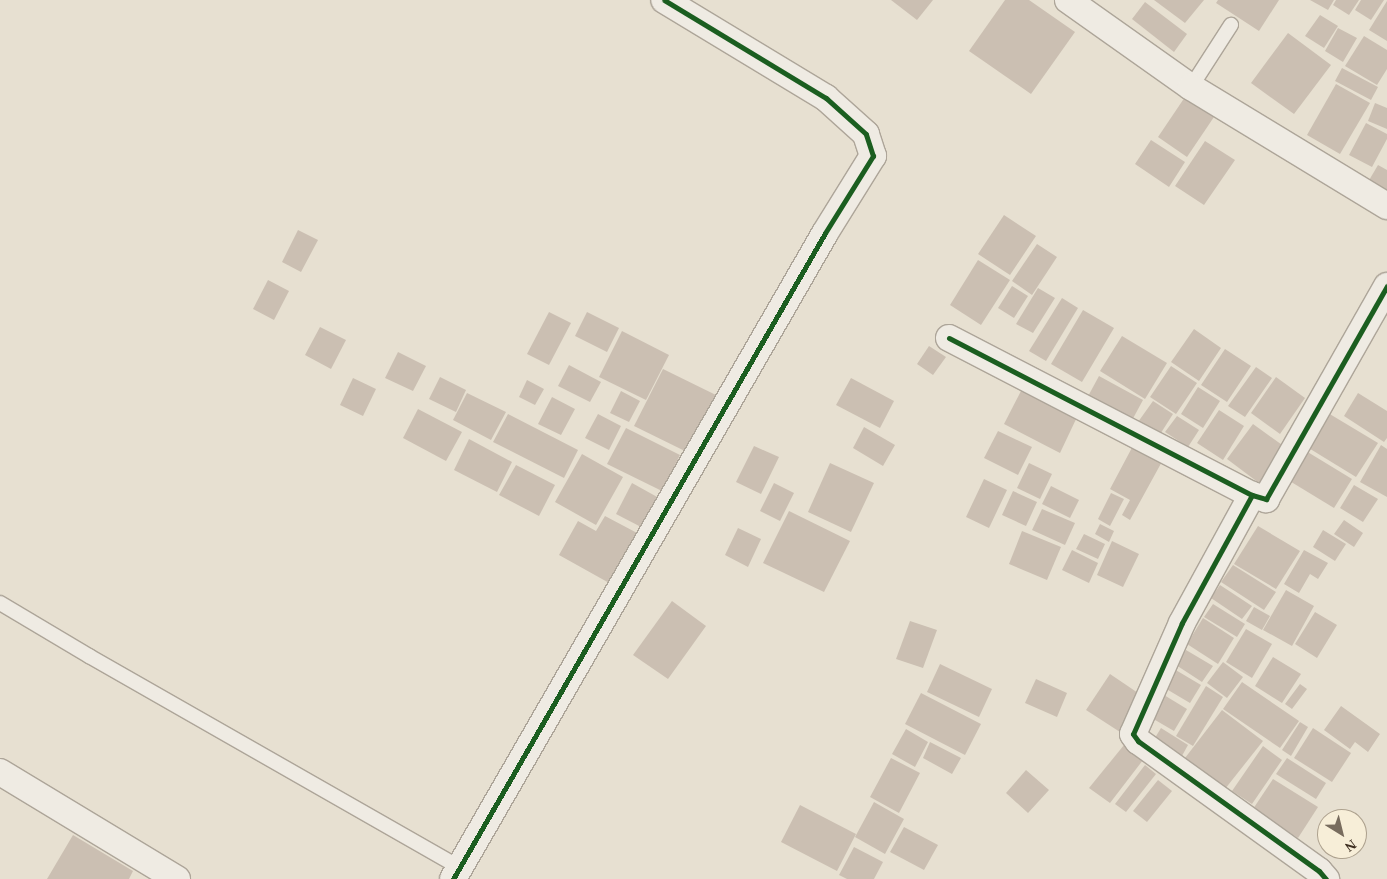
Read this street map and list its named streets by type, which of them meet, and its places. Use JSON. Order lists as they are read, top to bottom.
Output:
{
  "north": "bottom right"
}
